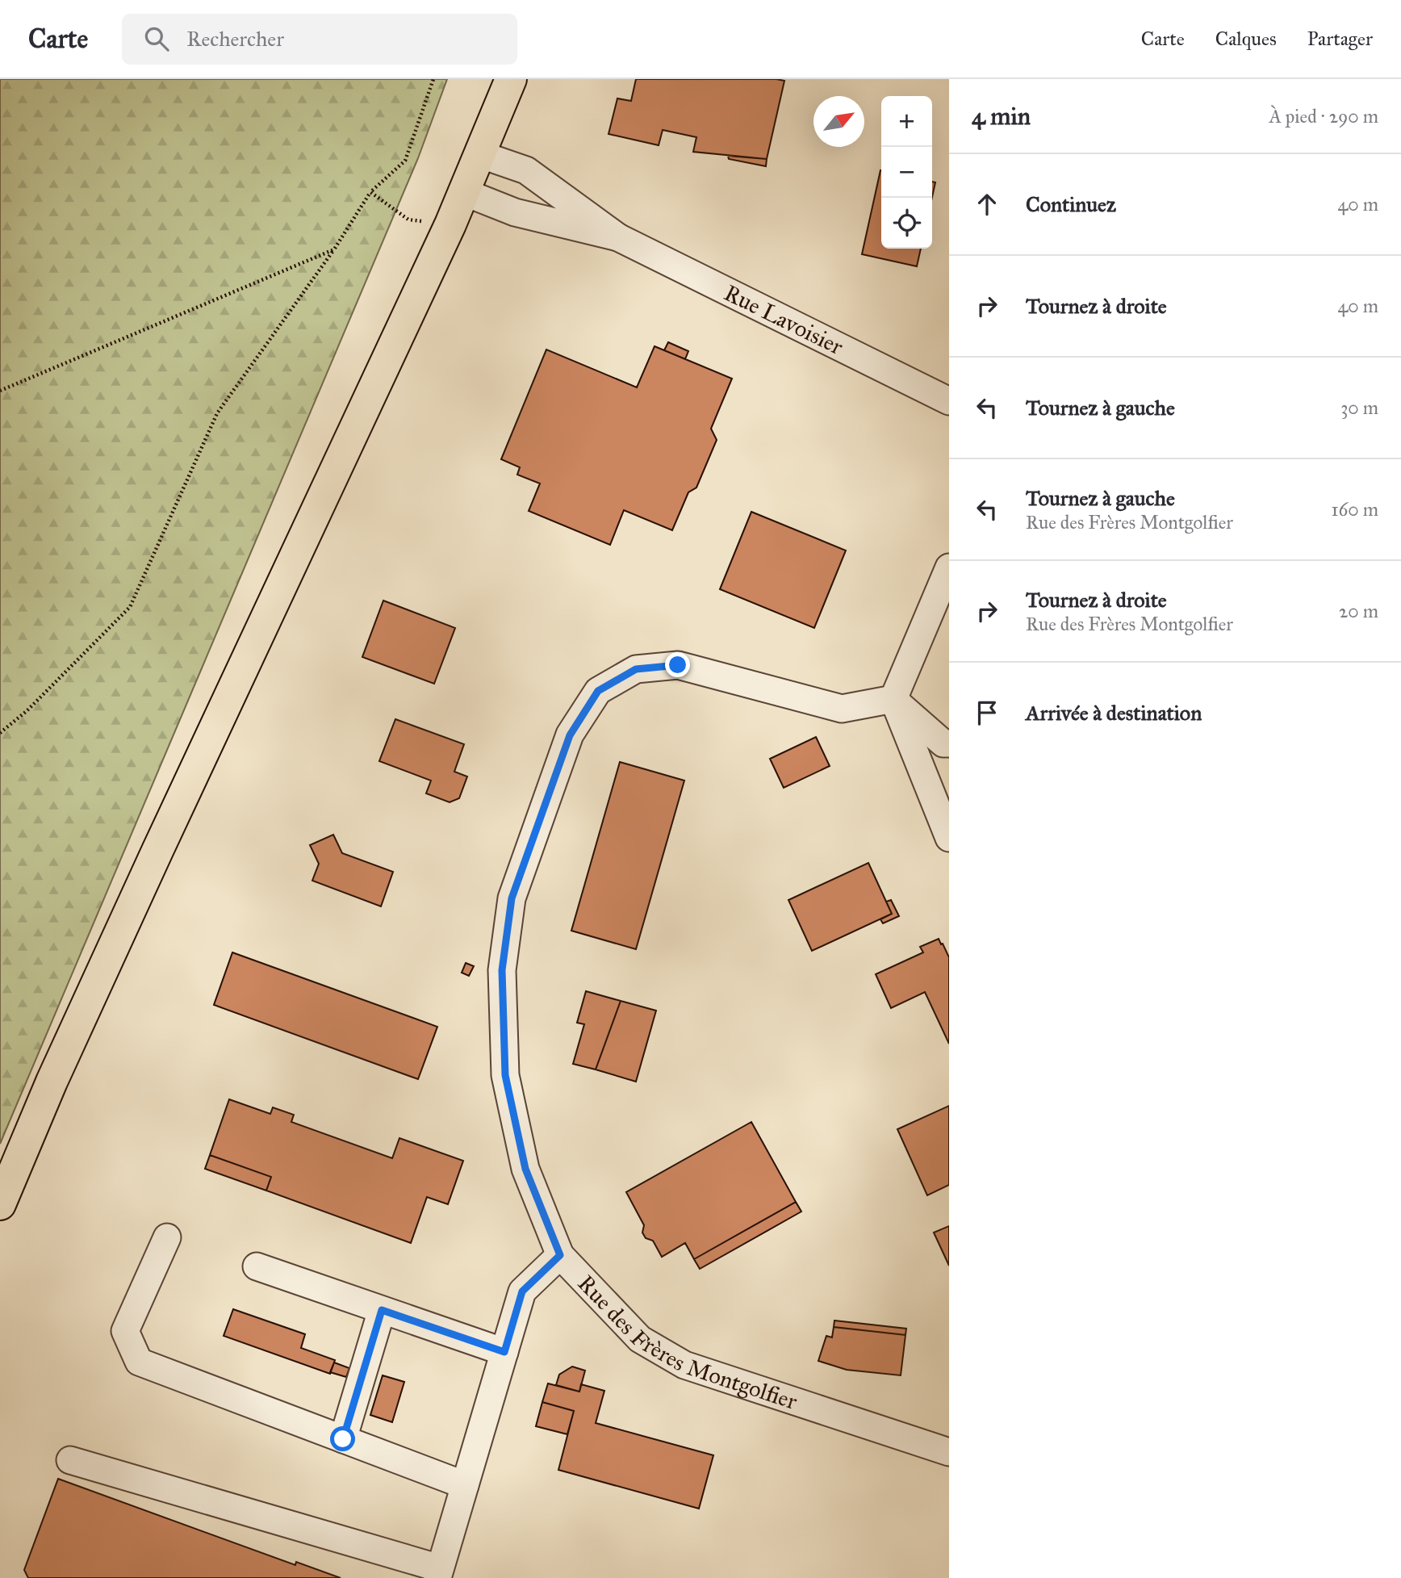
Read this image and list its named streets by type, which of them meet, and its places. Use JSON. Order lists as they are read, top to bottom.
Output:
{
  "streets": {
    "street": ["Rue Lavoisier", "Rue des Frères Montgolfier"]
  },
  "north": "top right",
  "page": {
    "header": "Carte",
    "search": "Rechercher",
    "nav": ["Carte", "Calques", "Partager"],
    "heading": ["4 min", "À pied · 290 m"],
    "map_buttons": ["+", "−"],
    "list": [
      ["Continuez", "40 m"],
      ["Tournez à droite", "40 m"],
      ["Tournez à gauche", "30 m"],
      ["Tournez à gauche", "Rue des Frères Montgolfier", "160 m"],
      ["Tournez à droite", "Rue des Frères Montgolfier", "20 m"],
      "Arrivée à destination"
    ]
  }
}
